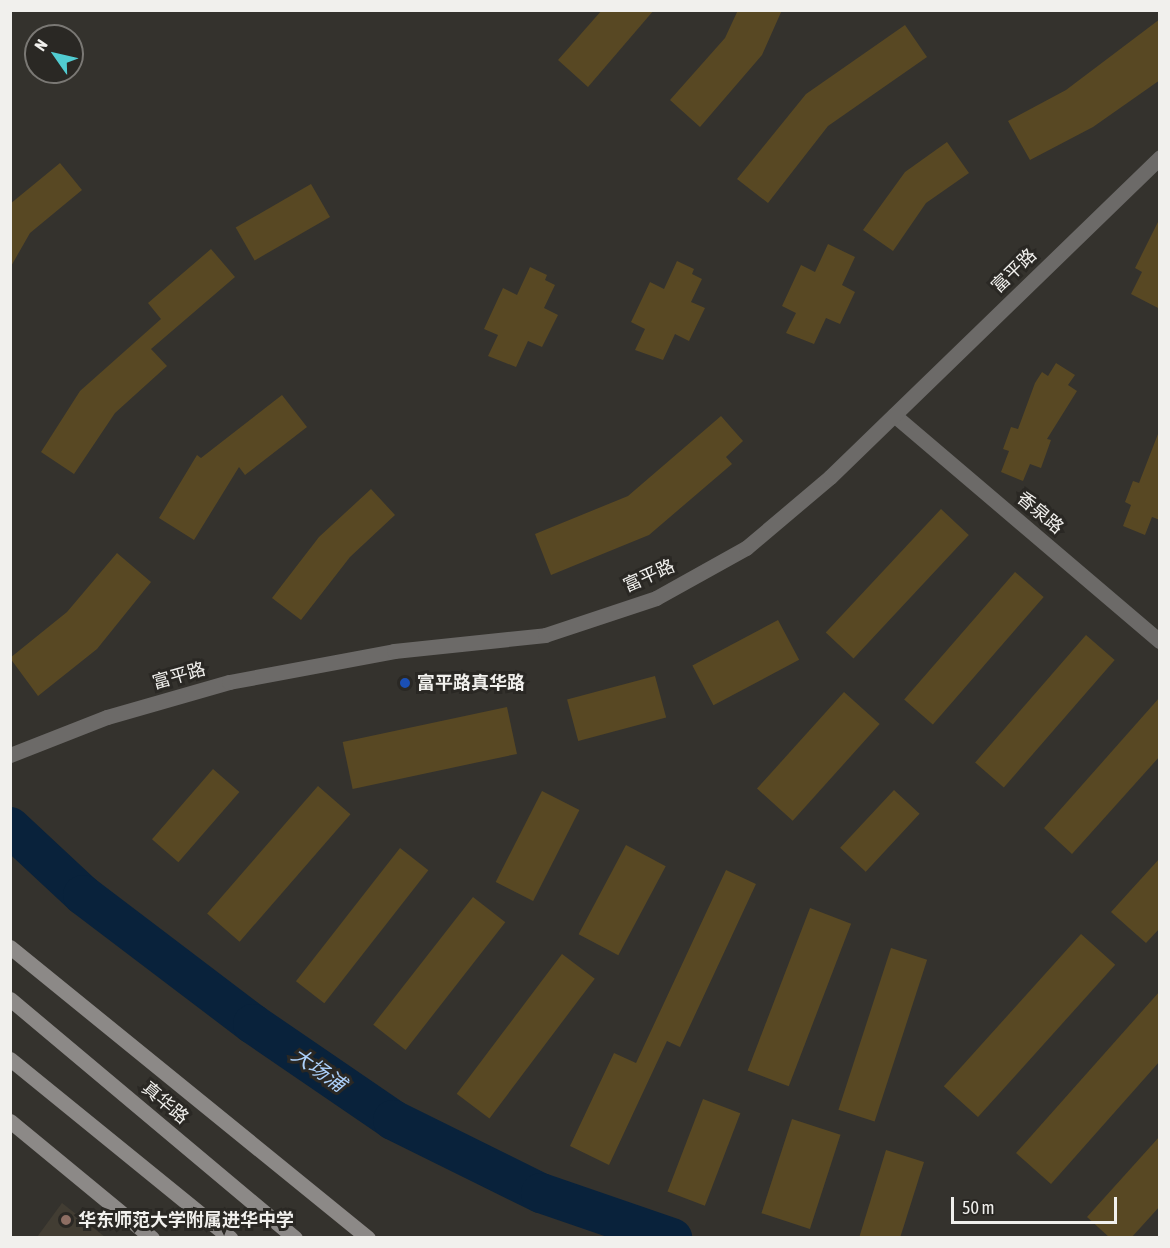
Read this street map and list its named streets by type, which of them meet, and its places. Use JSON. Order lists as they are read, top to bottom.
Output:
{
  "streets": {
    "main road": ["真华路"],
    "street": ["富平路", "香泉路"]
  },
  "crossings": [
    ["富平路", "香泉路"]
  ],
  "water": ["大场浦"],
  "places": ["富平路真华路", "华东师范大学附属进华中学"],
  "scale_bar": "50 m",
  "north": "top left"
}
